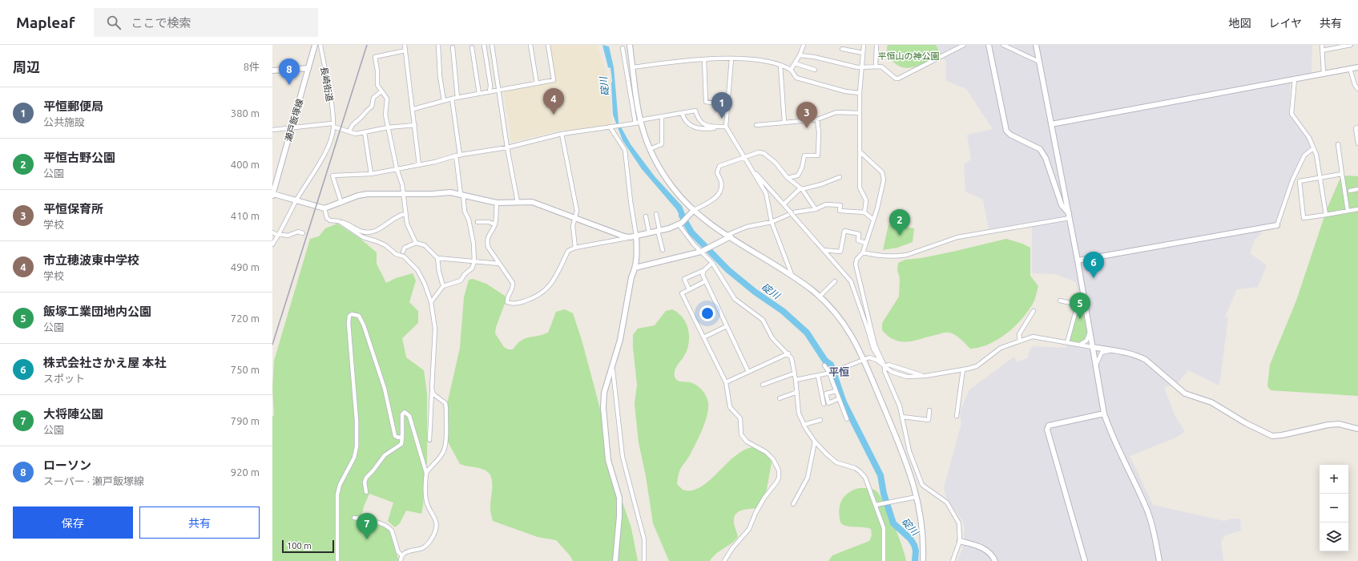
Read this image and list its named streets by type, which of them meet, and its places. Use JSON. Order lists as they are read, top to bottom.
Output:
{
  "streets": {
    "street": ["長崎街道", "瀬戸飯塚線"]
  },
  "districts": ["平恒"],
  "water": ["碇川"],
  "parks": ["平恒山の神公園"],
  "scale_bar": "100 m",
  "page": {
    "header": "Mapleaf",
    "search": "ここで検索",
    "nav": ["地図", "レイヤ", "共有"],
    "heading": ["周辺", "8件"],
    "pins": [
      "8",
      "4",
      "1",
      "3",
      "2",
      "6",
      "5",
      "7"
    ],
    "list": [
      {
        "mark": "1",
        "name": "平恒郵便局",
        "note": "公共施設",
        "value": "380 m"
      },
      {
        "mark": "2",
        "name": "平恒古野公園",
        "note": "公園",
        "value": "400 m"
      },
      {
        "mark": "3",
        "name": "平恒保育所",
        "note": "学校",
        "value": "410 m"
      },
      {
        "mark": "4",
        "name": "市立穂波東中学校",
        "note": "学校",
        "value": "490 m"
      },
      {
        "mark": "5",
        "name": "飯塚工業団地内公園",
        "note": "公園",
        "value": "720 m"
      },
      {
        "mark": "6",
        "name": "株式会社さかえ屋 本社",
        "note": "スポット",
        "value": "750 m"
      },
      {
        "mark": "7",
        "name": "大将陣公園",
        "note": "公園",
        "value": "790 m"
      },
      {
        "mark": "8",
        "name": "ローソン",
        "note": "スーパー · 瀬戸飯塚線",
        "value": "920 m"
      }
    ],
    "map_buttons": ["+", "−"],
    "buttons": ["保存", "共有"],
    "scale": "100 m"
  }
}
